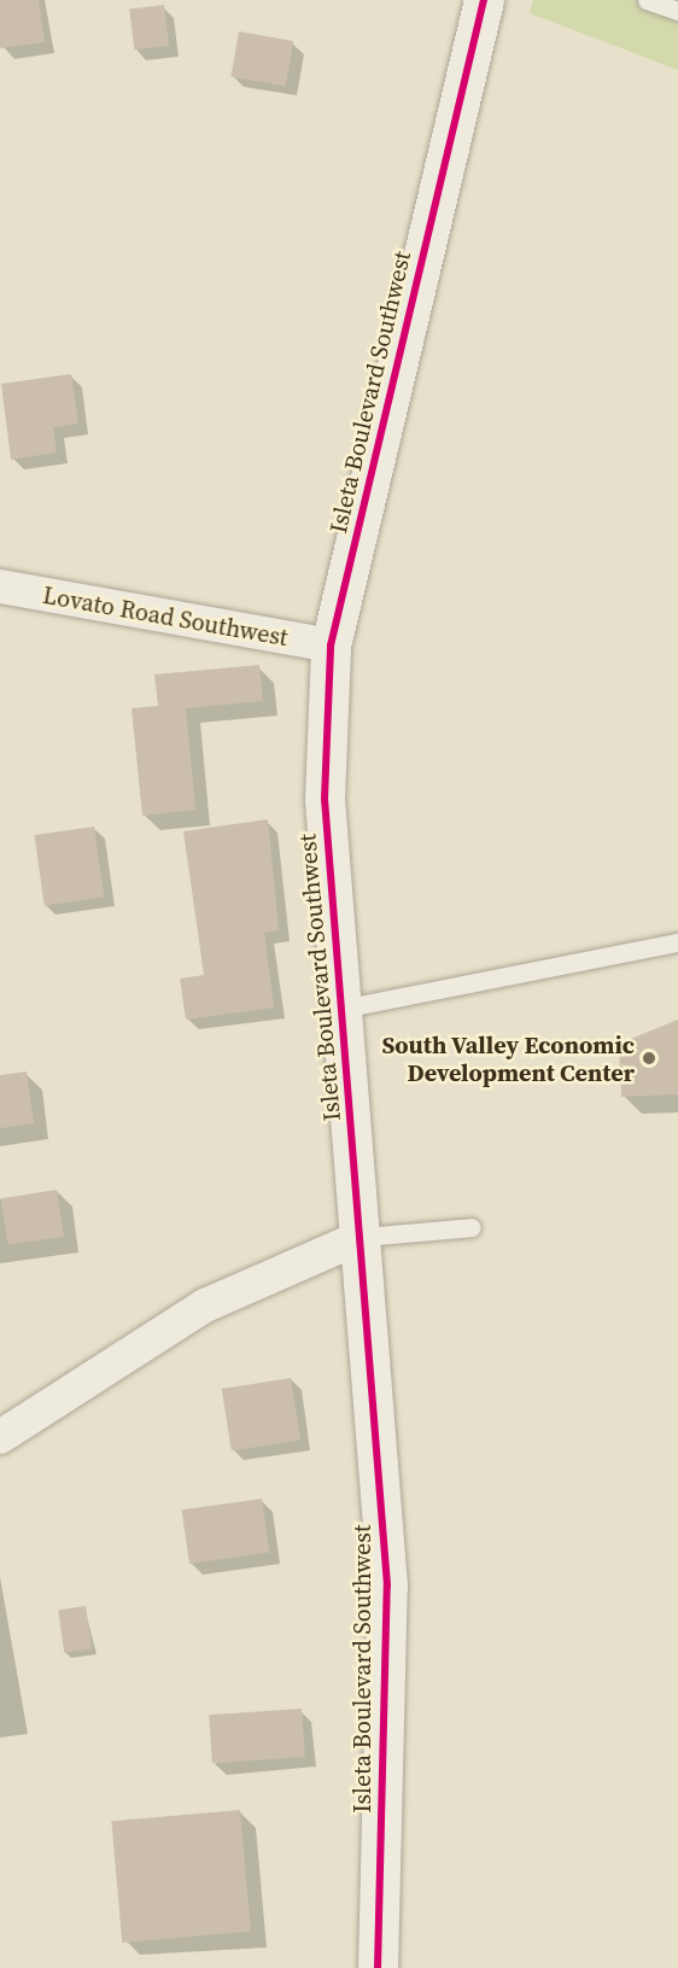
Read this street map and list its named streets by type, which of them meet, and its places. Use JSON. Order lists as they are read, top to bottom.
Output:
{
  "streets": {
    "main road": ["Isleta Boulevard Southwest"],
    "street": ["Lovato Road Southwest"]
  },
  "crossings": [
    ["Isleta Boulevard Southwest", "Lovato Road Southwest"]
  ],
  "places": ["South Valley Economic Development Center"]
}
